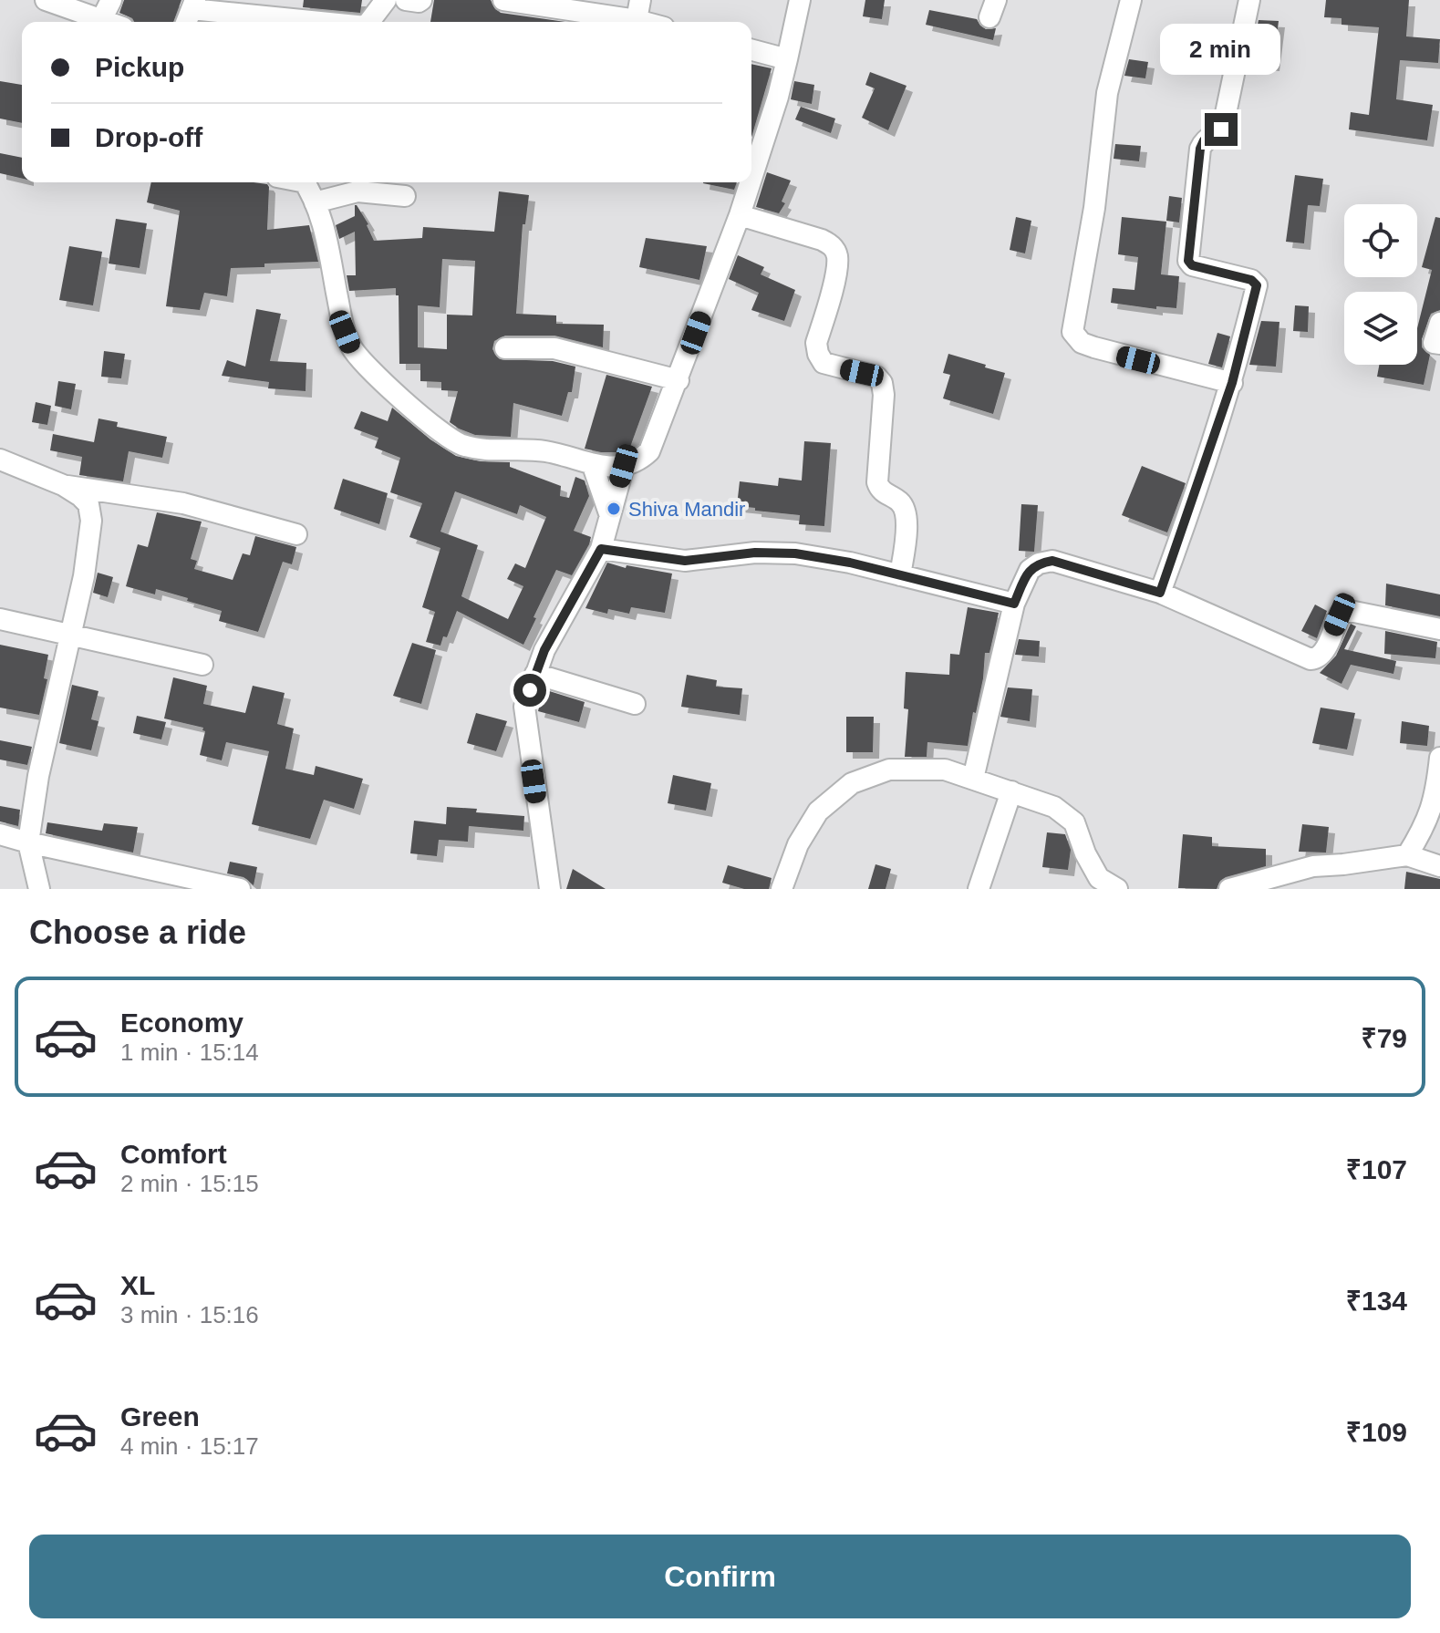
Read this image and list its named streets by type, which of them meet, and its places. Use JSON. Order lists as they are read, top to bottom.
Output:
{
  "places": ["Shiva Mandir"],
  "page": {
    "banner": ["Pickup", "Drop-off"],
    "bubble": "2 min",
    "heading": "Choose a ride",
    "list": [
      {
        "name": "Economy",
        "note": "1 min · 15:14",
        "value": "₹79"
      },
      {
        "name": "Comfort",
        "note": "2 min · 15:15",
        "value": "₹107"
      },
      {
        "name": "XL",
        "note": "3 min · 15:16",
        "value": "₹134"
      },
      {
        "name": "Green",
        "note": "4 min · 15:17",
        "value": "₹109"
      }
    ],
    "buttons": "Confirm"
  }
}
